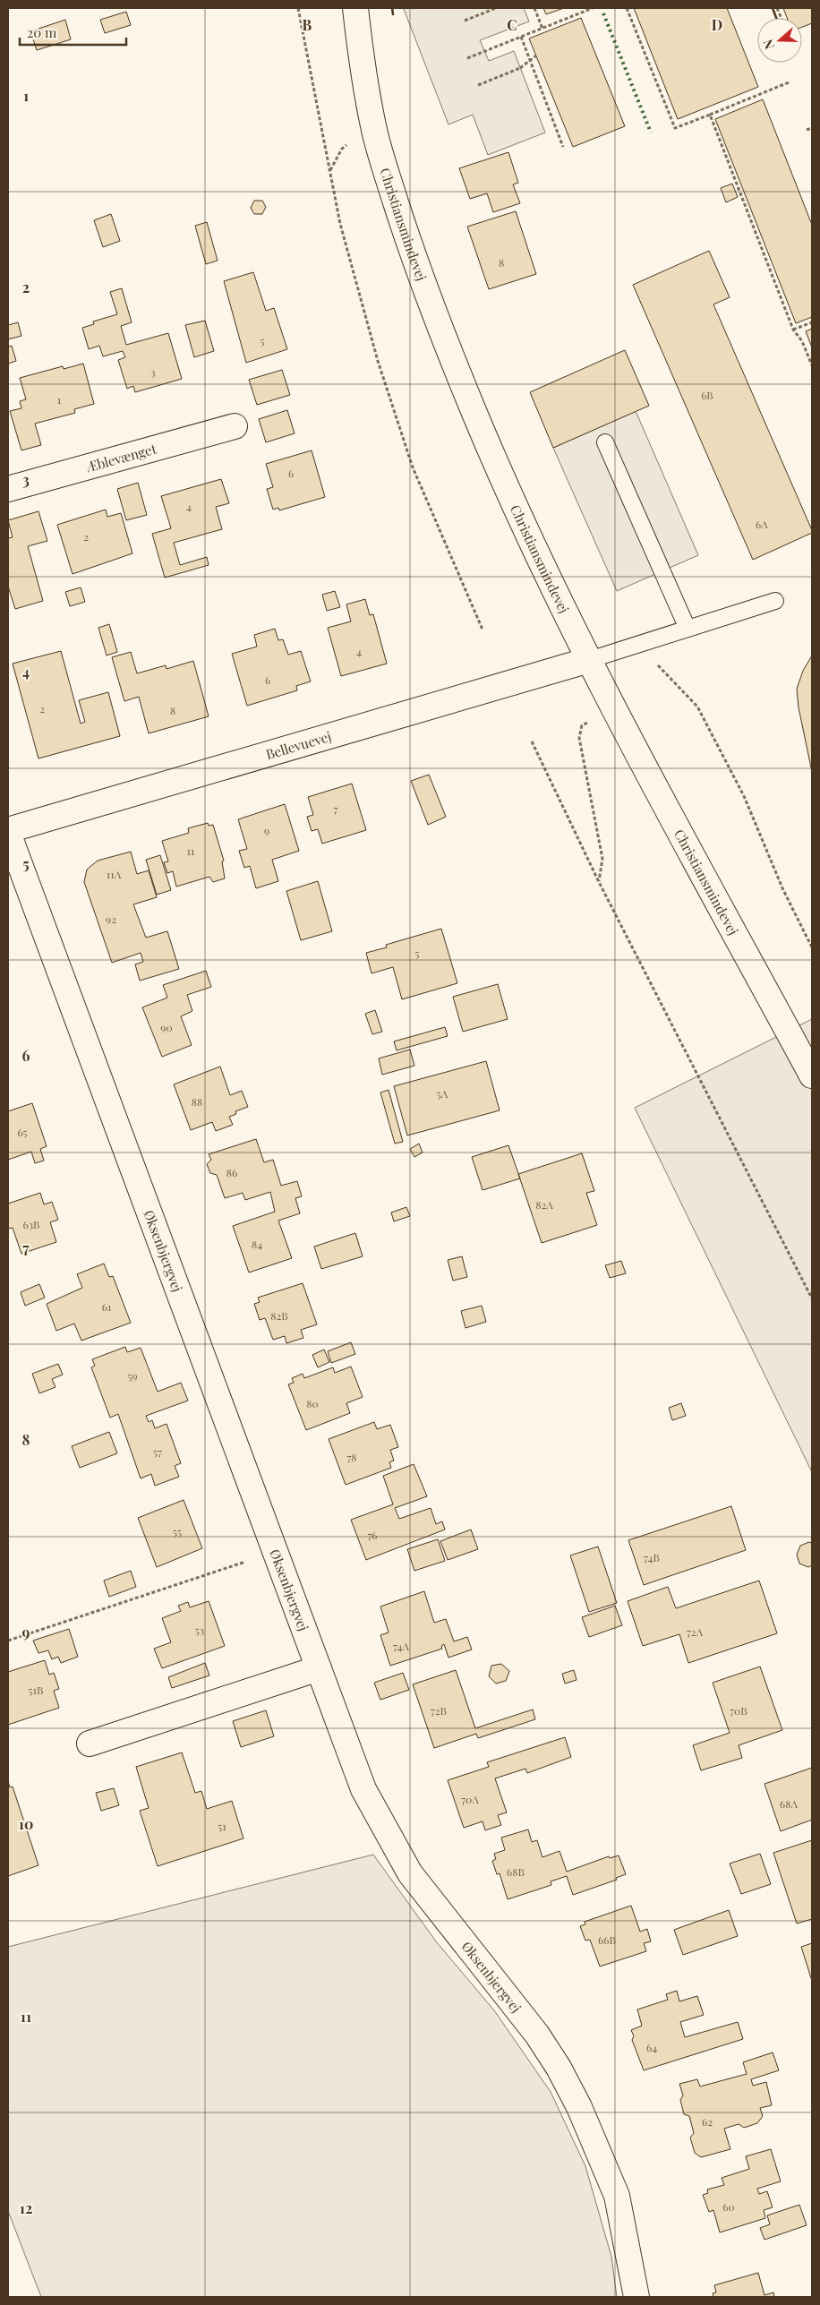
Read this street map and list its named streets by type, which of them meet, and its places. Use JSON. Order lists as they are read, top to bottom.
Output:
{
  "streets": {
    "street": [
      "Christiansmindevej",
      "Æblevænget",
      "Bellevuevej",
      "Øksenbjergvej"
    ]
  },
  "crossings": [
    ["Christiansmindevej", "Bellevuevej"],
    ["Bellevuevej", "Øksenbjergvej"]
  ],
  "house_numbers": [
    "8",
    "5",
    "3",
    "6B",
    "1",
    "6",
    "4",
    "6A",
    "2",
    "4",
    "6",
    "2",
    "8",
    "7",
    "9",
    "11",
    "11A",
    "92",
    "5",
    "90",
    "5A",
    "88",
    "65",
    "86",
    "82A",
    "63B",
    "84",
    "61",
    "82B",
    "59",
    "80",
    "57",
    "78",
    "55",
    "76",
    "74B",
    "53",
    "72A",
    "74A",
    "51B",
    "72B",
    "70B",
    "70A",
    "68A",
    "51",
    "68B",
    "66B",
    "64",
    "62",
    "60"
  ],
  "scale_bar": "20 m",
  "north": "left",
  "grid": {
    "columns": ["B", "C", "D"],
    "rows": [
      "1",
      "2",
      "3",
      "4",
      "5",
      "6",
      "7",
      "8",
      "9",
      "10",
      "11",
      "12"
    ]
  }
}
